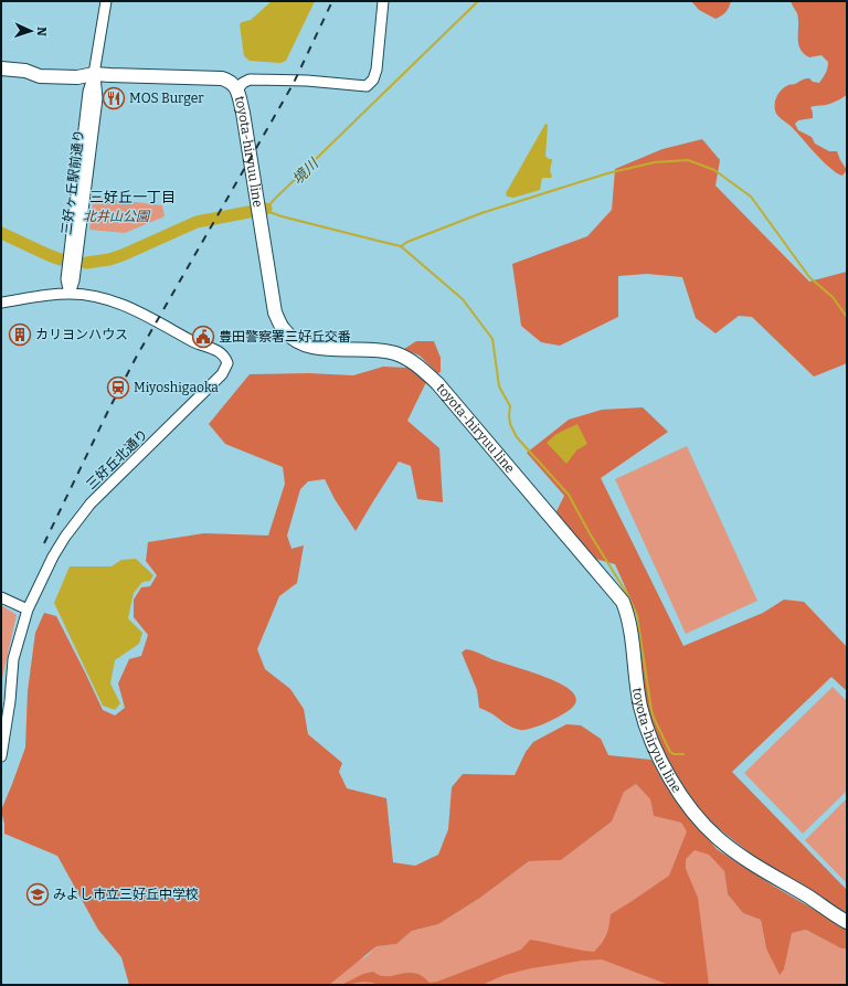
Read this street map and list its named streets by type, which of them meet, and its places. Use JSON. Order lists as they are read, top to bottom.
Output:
{
  "streets": {
    "main road": ["toyota-hiryuu line"],
    "street": ["三好ヶ丘駅前通り", "三好丘北通り"]
  },
  "crossings": [
    ["toyota-hiryuu line", "三好ヶ丘駅前通り"],
    ["三好ヶ丘駅前通り", "三好丘北通り"]
  ],
  "districts": ["三好丘一丁目"],
  "water": ["境川"],
  "parks": ["北井山公園"],
  "places": {
    "restaurant": ["MOS Burger"],
    "building": ["カリヨンハウス"],
    "public building": ["豊田警察署三好丘交番"],
    "station": ["Miyoshigaoka"],
    "school or university": ["みよし市立三好丘中学校"]
  },
  "north": "right"
}
